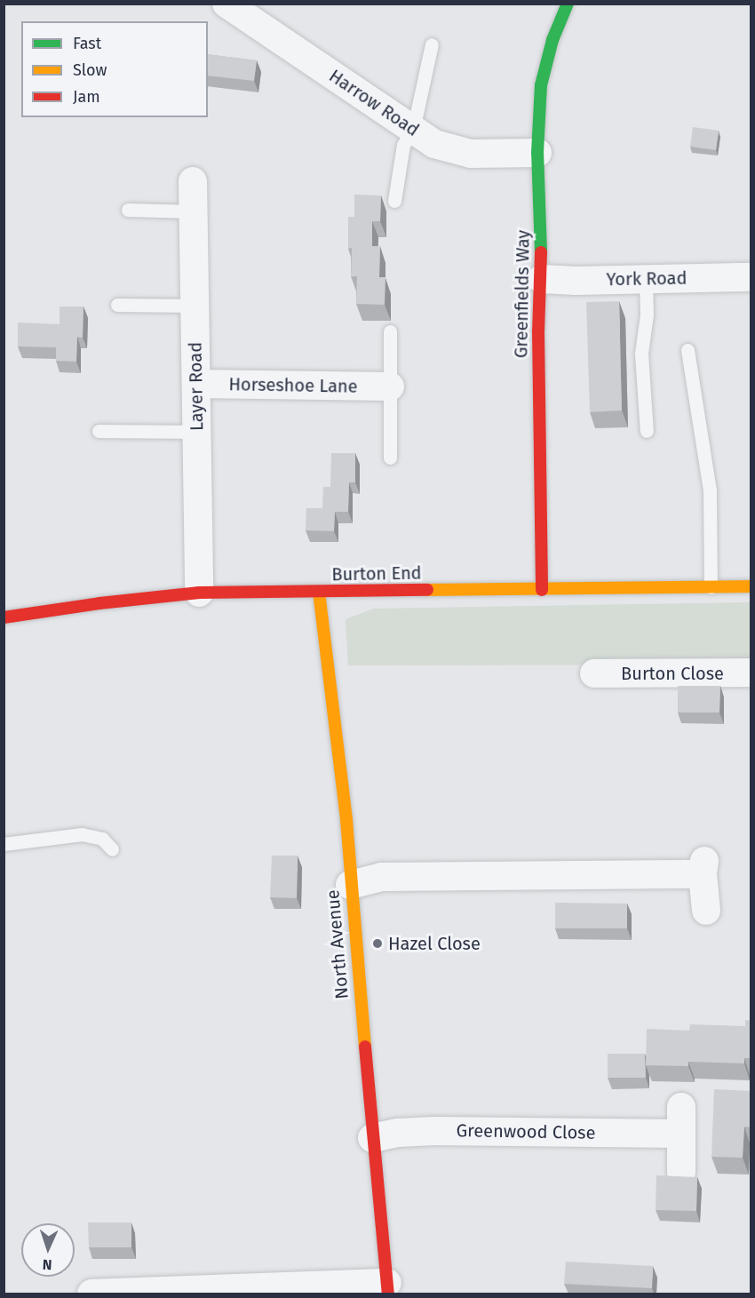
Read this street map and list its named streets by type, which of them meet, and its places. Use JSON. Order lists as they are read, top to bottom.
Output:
{
  "streets": {
    "street": [
      "Harrow Road",
      "York Road",
      "Greenfields Way",
      "Horseshoe Lane",
      "Layer Road",
      "Burton End",
      "Burton Close",
      "North Avenue",
      "Greenwood Close"
    ]
  },
  "crossings": [
    ["Harrow Road", "Greenfields Way"],
    ["York Road", "Greenfields Way"],
    ["Greenfields Way", "Burton End"],
    ["Horseshoe Lane", "Layer Road"],
    ["Layer Road", "Burton End"],
    ["Burton End", "North Avenue"],
    ["North Avenue", "Greenwood Close"]
  ],
  "places": ["Hazel Close"],
  "legend": ["Fast", "Slow", "Jam"],
  "north": "bottom"
}
